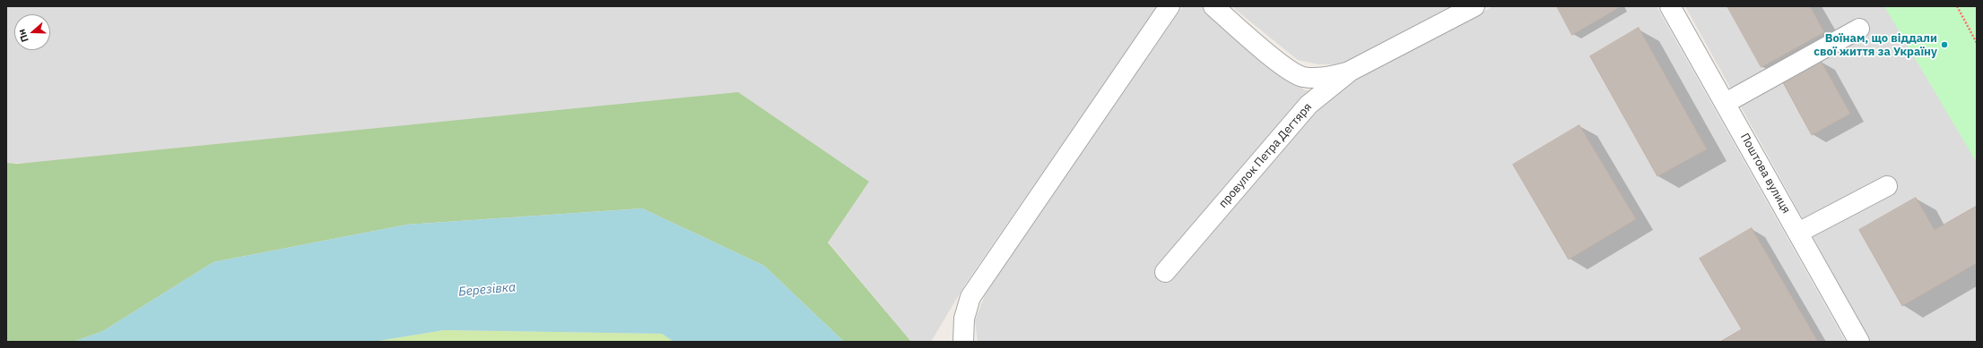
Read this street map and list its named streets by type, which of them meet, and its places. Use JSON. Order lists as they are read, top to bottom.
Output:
{
  "streets": {
    "street": ["провулок Петра Дегтяря", "Поштова вулиця"]
  },
  "water": ["Березівка"],
  "places": ["Воїнам, що віддали свої життя за Україну"],
  "north": "left"
}
